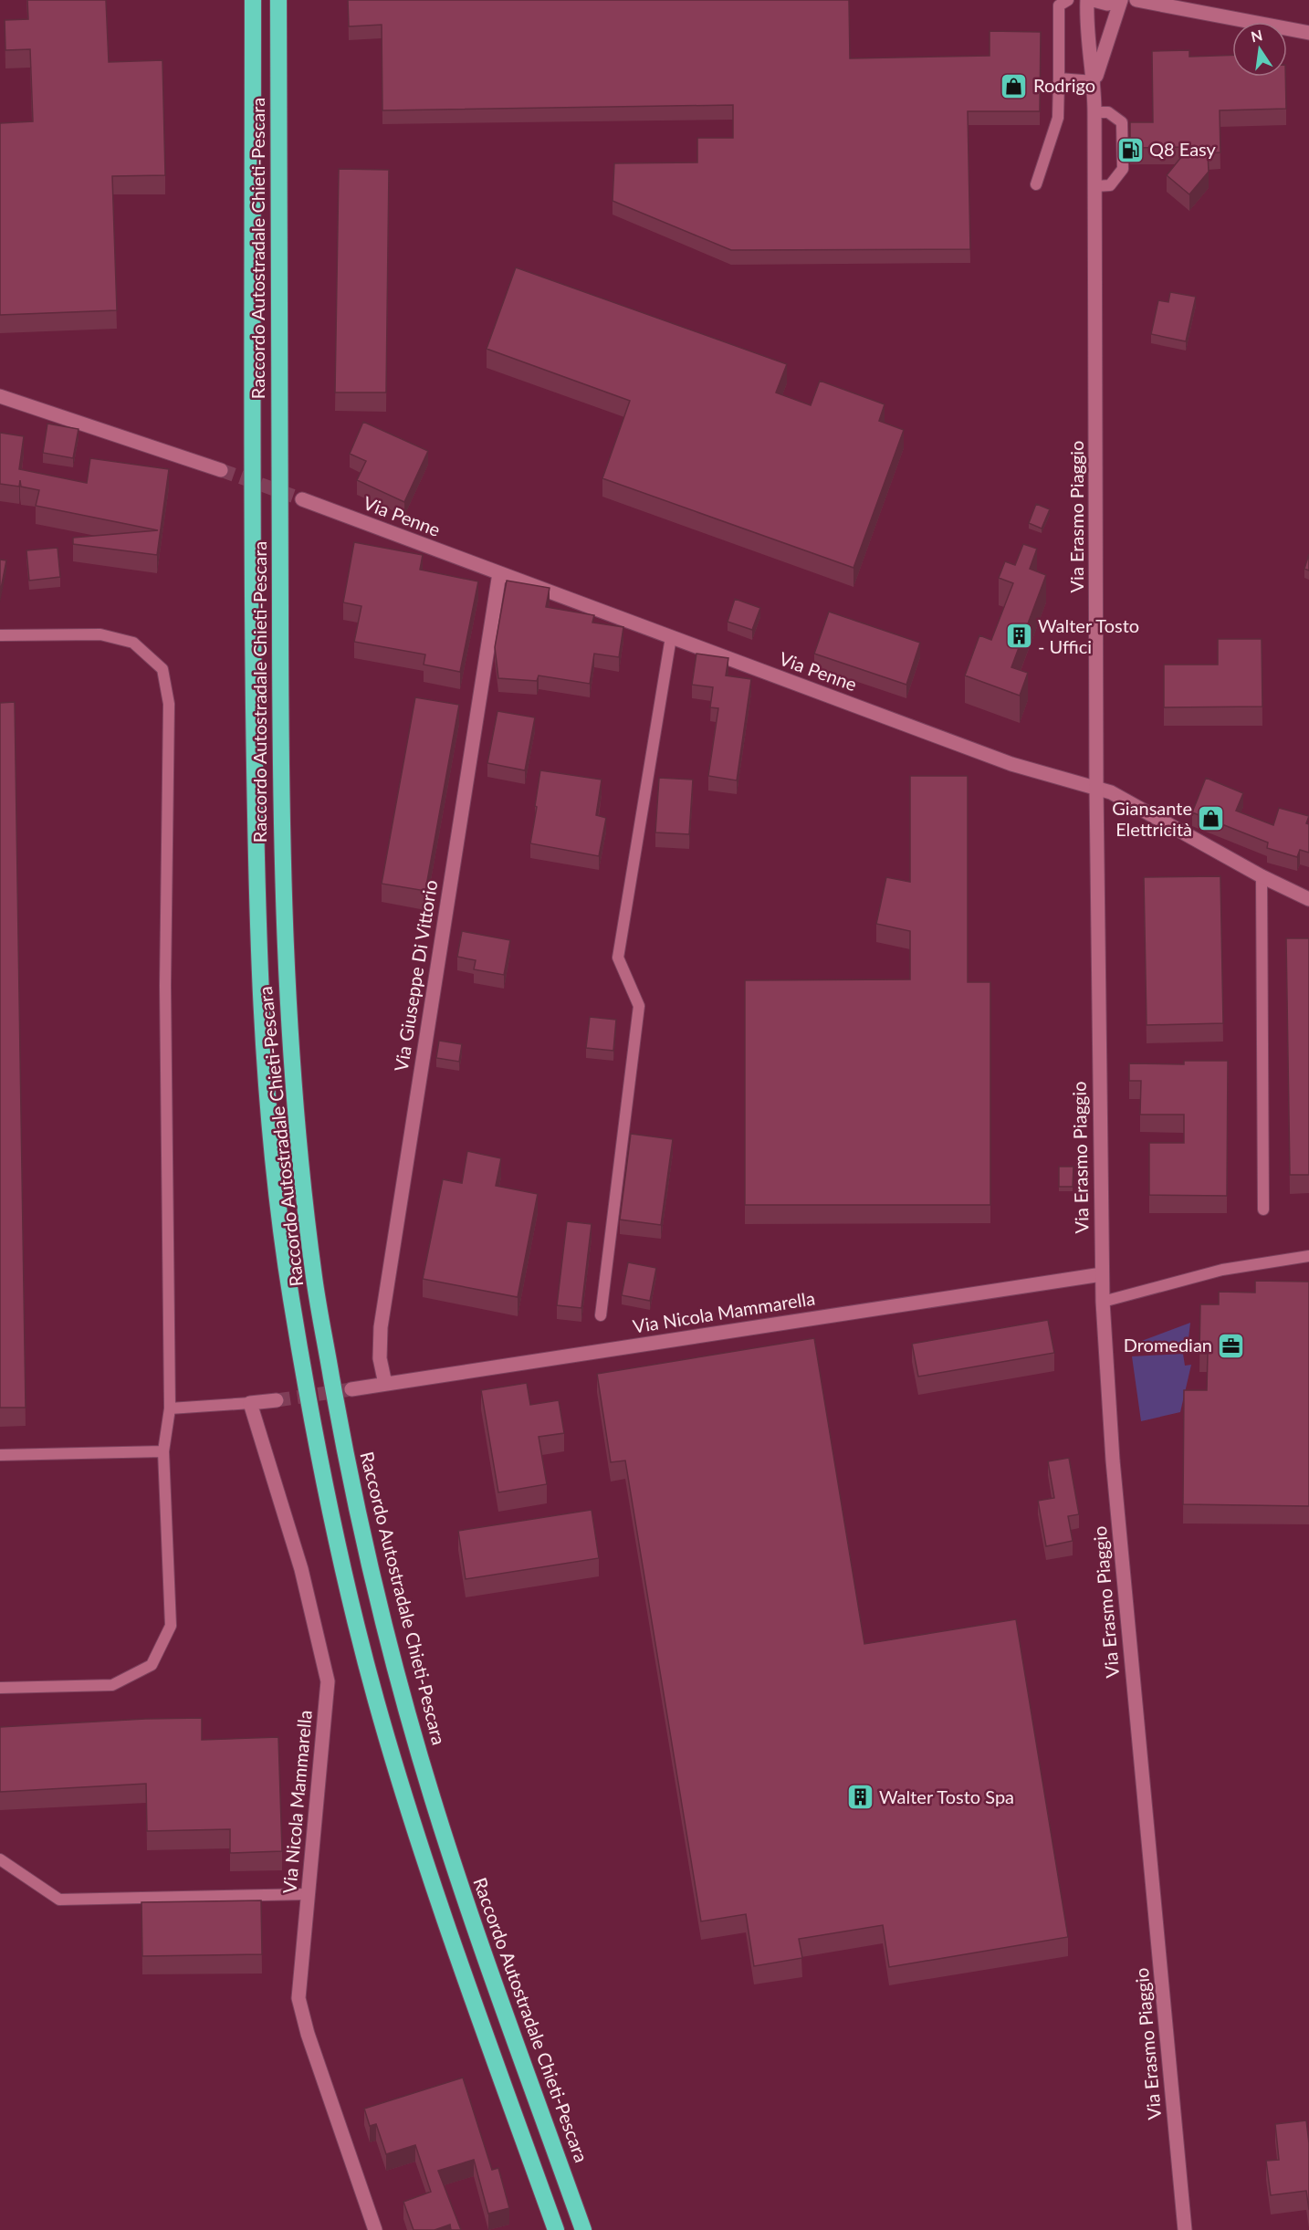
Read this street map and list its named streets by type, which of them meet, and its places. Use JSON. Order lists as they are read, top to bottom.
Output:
{
  "streets": {
    "highway": ["Raccordo Autostradale Chieti-Pescara"],
    "street": [
      "Via Penne",
      "Via Erasmo Piaggio",
      "Via Giuseppe Di Vittorio",
      "Via Nicola Mammarella"
    ]
  },
  "crossings": [
    ["Via Penne", "Via Erasmo Piaggio"],
    ["Via Penne", "Via Giuseppe Di Vittorio"],
    ["Via Erasmo Piaggio", "Via Nicola Mammarella"],
    ["Via Giuseppe Di Vittorio", "Via Nicola Mammarella"]
  ],
  "places": {
    "shop": ["Rodrigo", "Giansante Elettricità"],
    "fuel station": ["Q8 Easy"],
    "building": ["Walter Tosto - Uffici", "Walter Tosto Spa"],
    "office": ["Dromedian"]
  },
  "north": "top"
}
